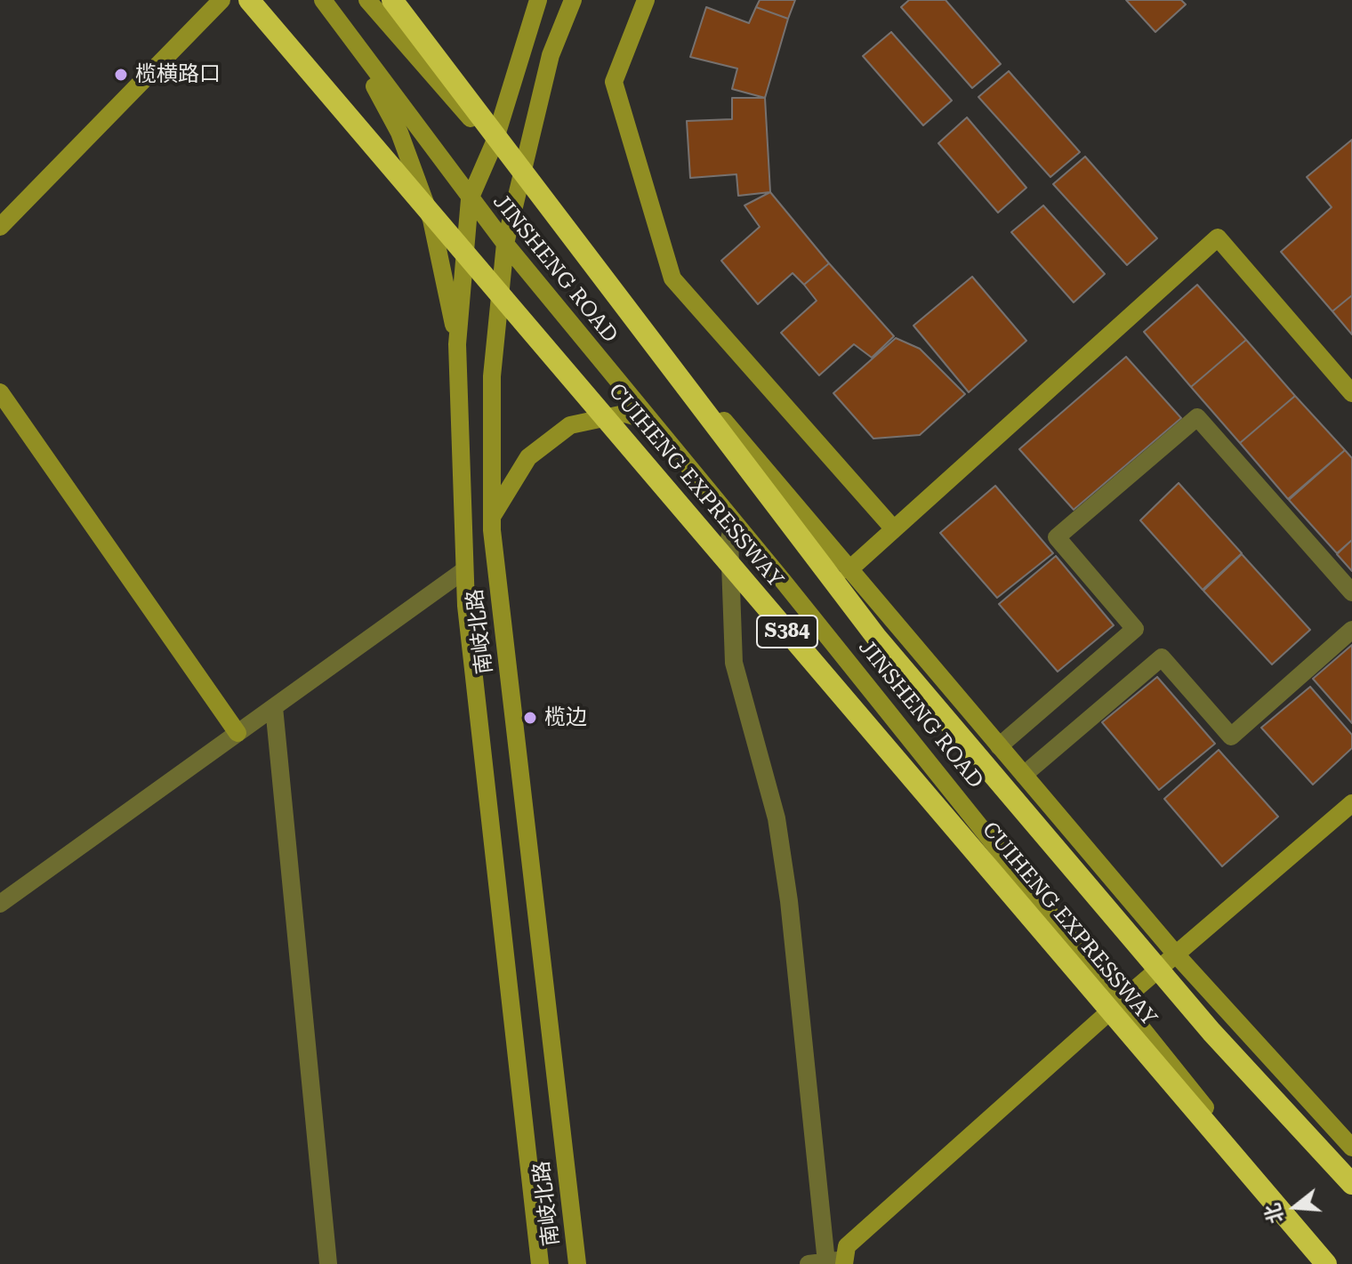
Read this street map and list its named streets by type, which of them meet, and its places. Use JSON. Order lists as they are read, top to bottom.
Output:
{
  "streets": {
    "highway": ["CUIHENG EXPRESSWAY", "S384"],
    "main road": ["JINSHENG ROAD", "南岐北路"]
  },
  "crossings": [
    ["JINSHENG ROAD", "CUIHENG EXPRESSWAY"],
    ["JINSHENG ROAD", "南岐北路"]
  ],
  "places": ["榄横路口", "榄边"],
  "north": "left"
}
